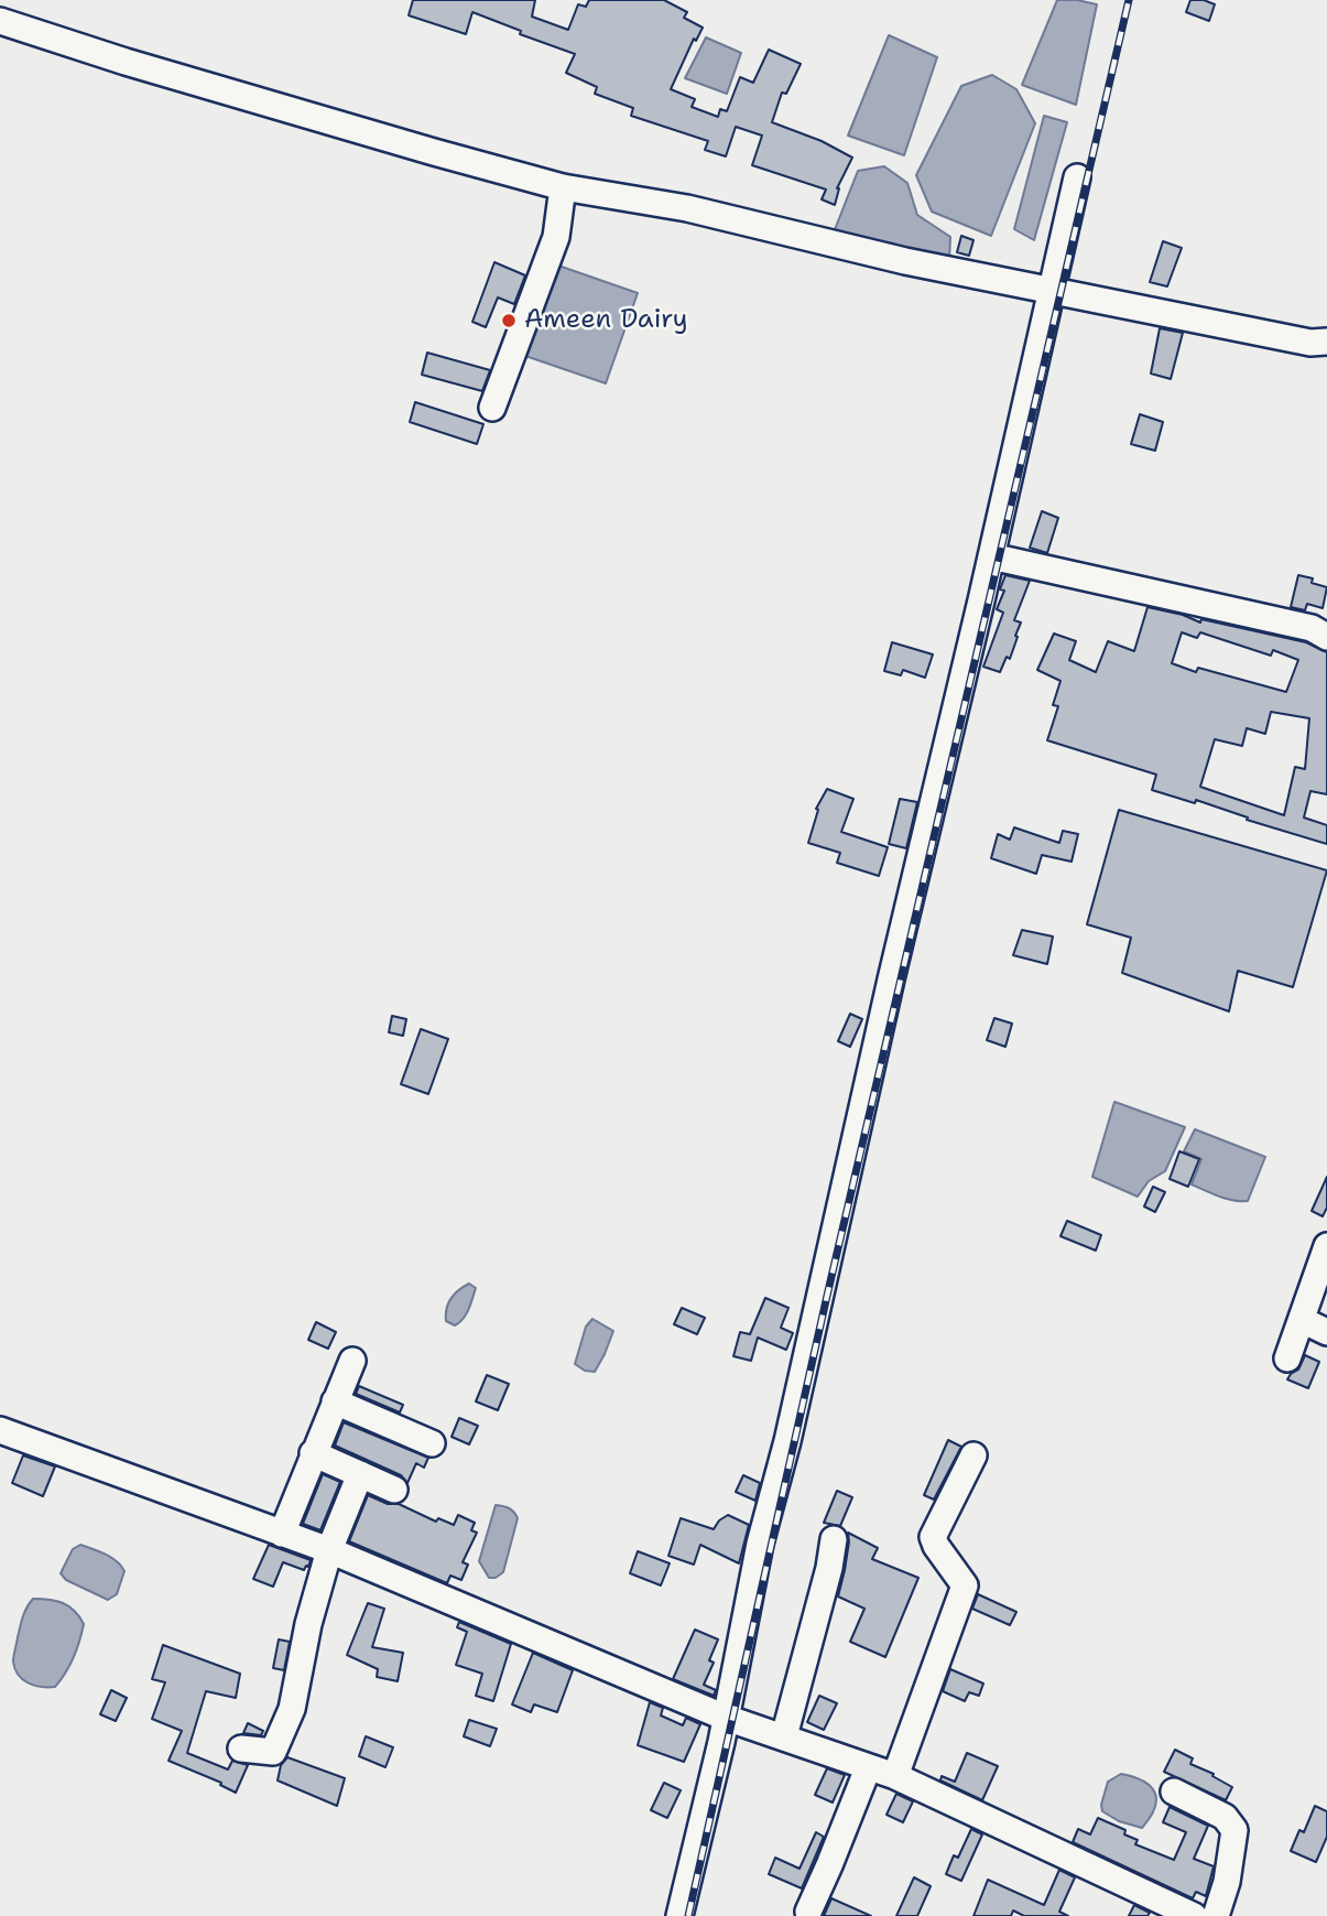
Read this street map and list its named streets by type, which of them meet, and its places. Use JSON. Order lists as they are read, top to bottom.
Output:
{
  "places": ["Ameen Dairy"]
}
